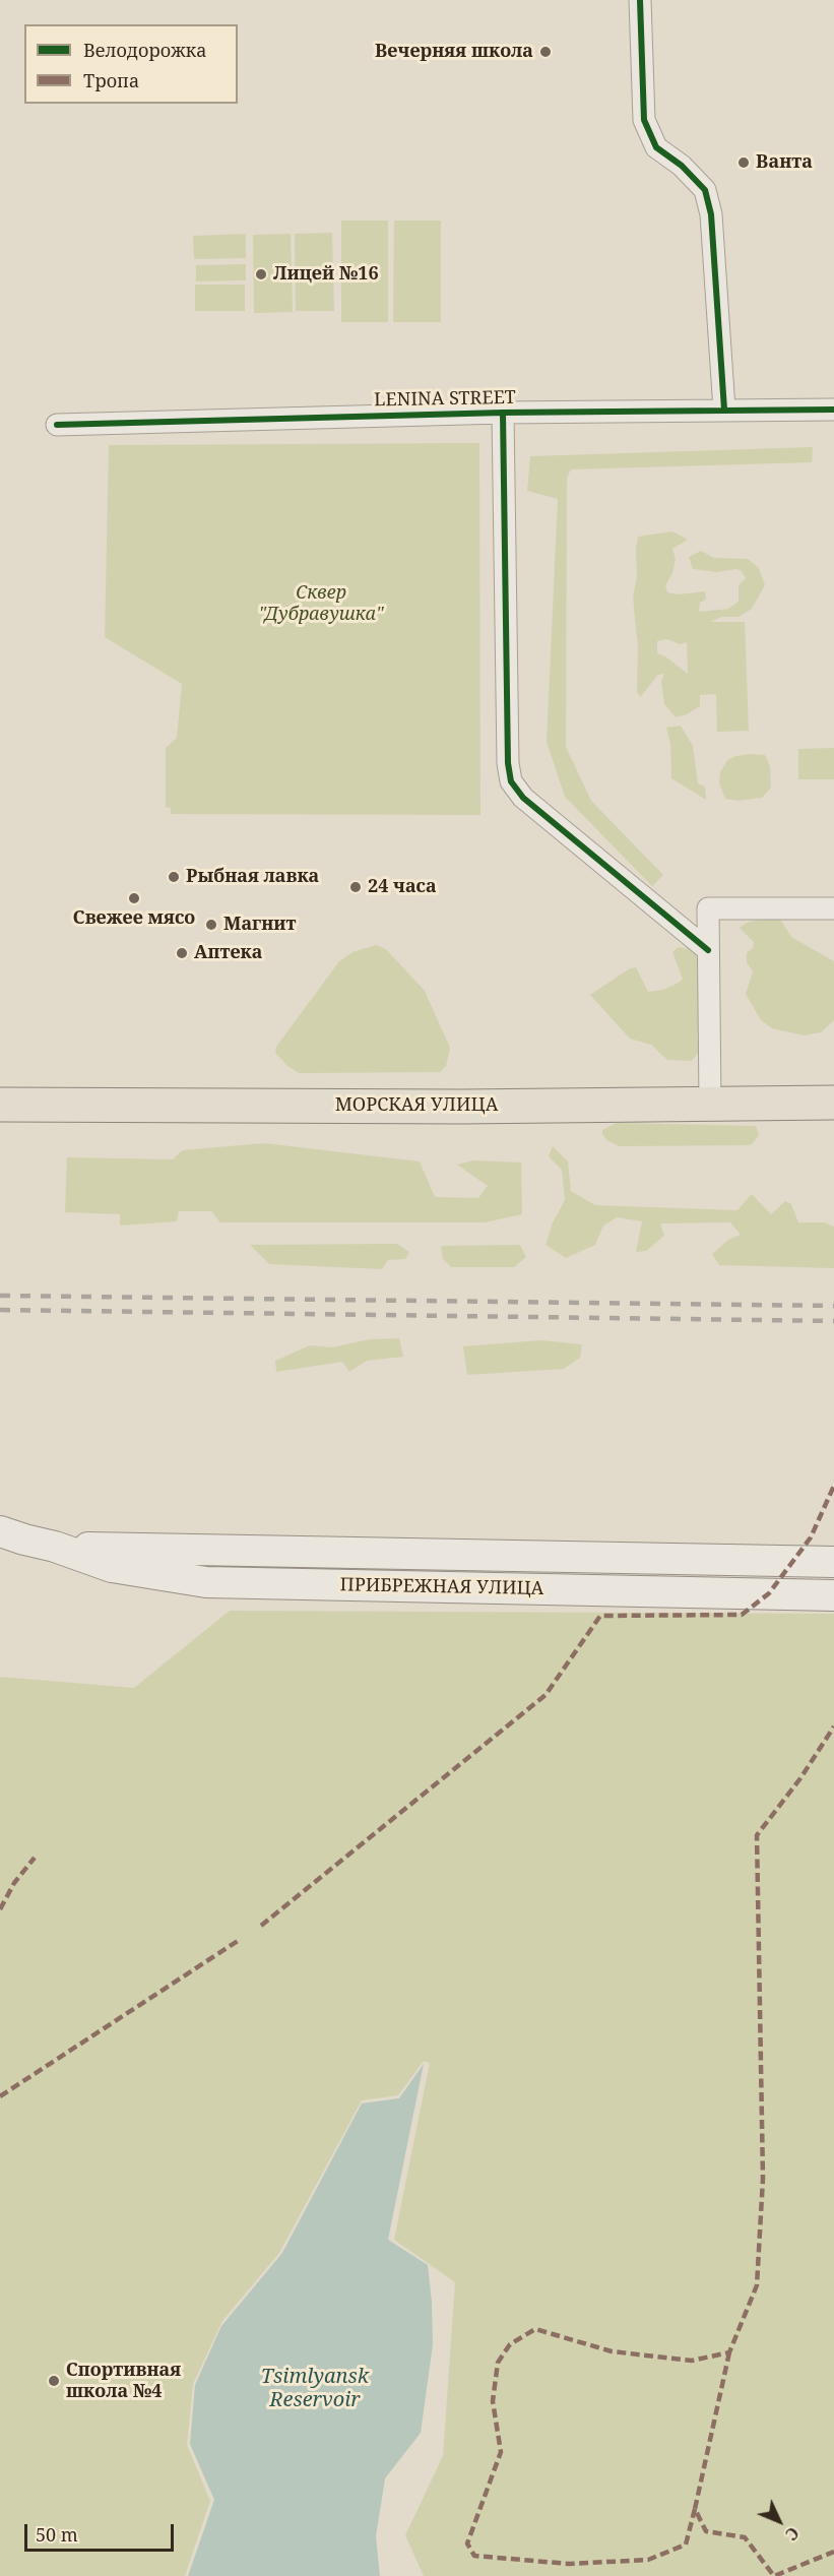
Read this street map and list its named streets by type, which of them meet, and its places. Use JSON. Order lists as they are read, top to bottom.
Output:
{
  "streets": {
    "main road": ["МОРСКАЯ УЛИЦА", "ПРИБРЕЖНАЯ УЛИЦА"],
    "street": ["LENINA STREET"]
  },
  "water": ["Tsimlyansk Reservoir"],
  "parks": ["Сквер \"Дубравушка\""],
  "places": [
    "Вечерняя школа",
    "Ванта",
    "Лицей №16",
    "Рыбная лавка",
    "24 часа",
    "Свежее мясо",
    "Магнит",
    "Аптека",
    "Спортивная школа №4"
  ],
  "legend": ["Велодорожка", "Тропа"],
  "scale_bar": "50 m",
  "north": "bottom right"
}
